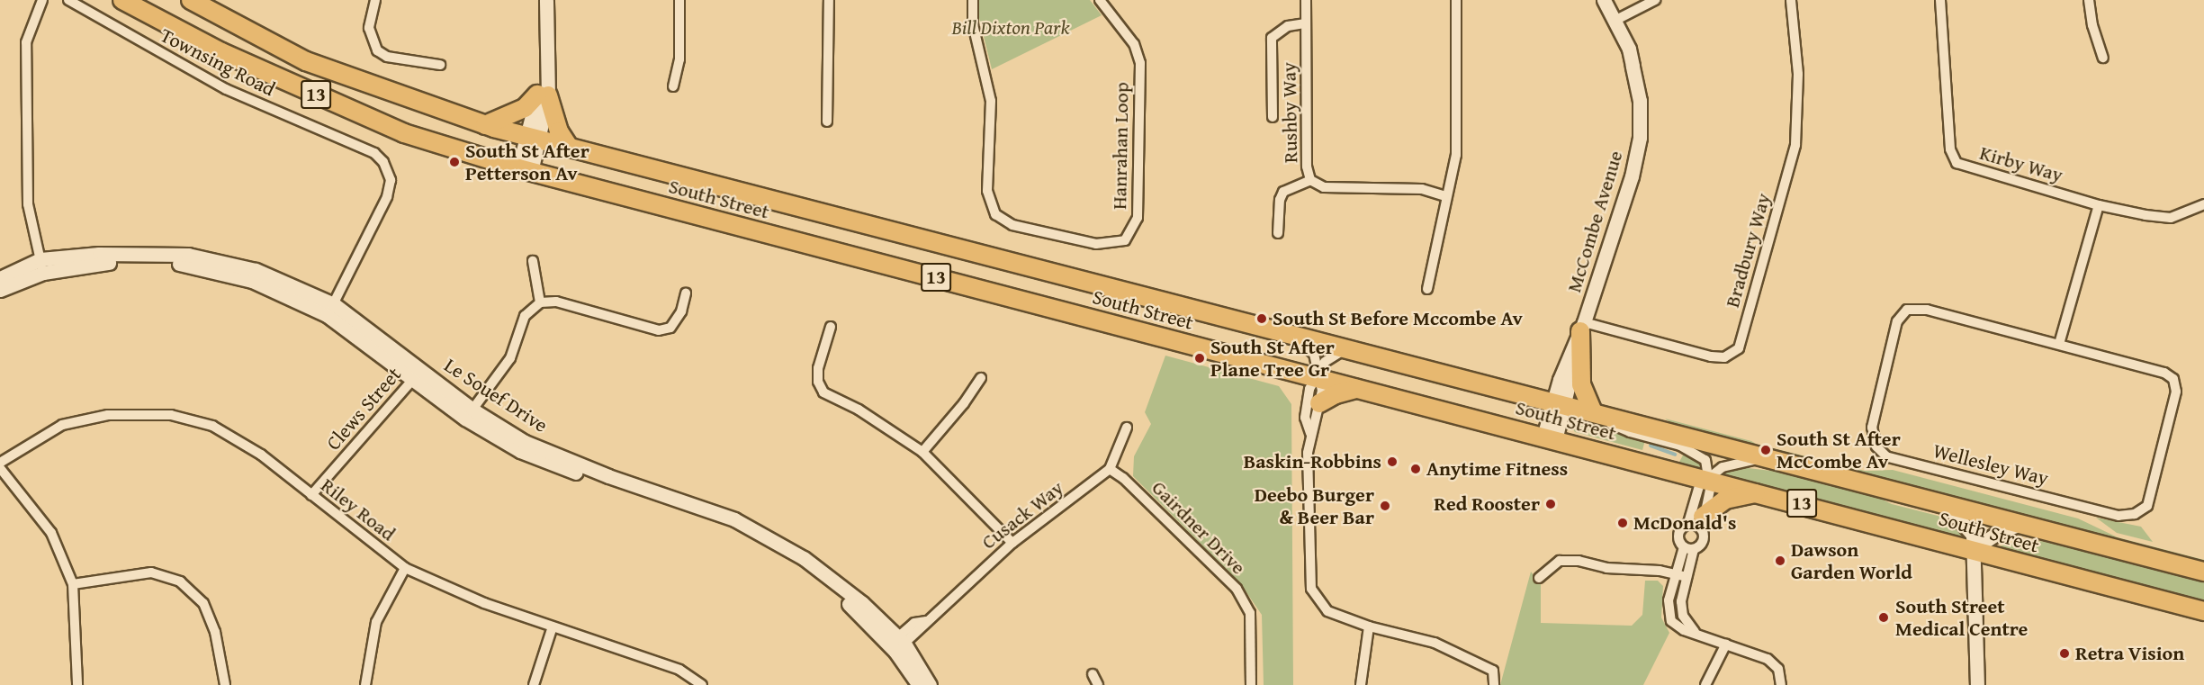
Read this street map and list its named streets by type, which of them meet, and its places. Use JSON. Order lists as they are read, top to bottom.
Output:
{
  "streets": {
    "highway": ["13", "South Street"],
    "street": [
      "Townsing Road",
      "Rushby Way",
      "Hanrahan Loop",
      "Kirby Way",
      "McCombe Avenue",
      "Bradbury Way",
      "Le Souef Drive",
      "Clews Street",
      "Wellesley Way",
      "Riley Road",
      "Cusack Way",
      "Gairdner Drive"
    ]
  },
  "crossings": [
    ["Townsing Road", "Le Souef Drive"],
    ["South Street", "McCombe Avenue"],
    ["McCombe Avenue", "Bradbury Way"],
    ["Le Souef Drive", "Clews Street"],
    ["Le Souef Drive", "Cusack Way"],
    ["Clews Street", "Riley Road"],
    ["Cusack Way", "Gairdner Drive"]
  ],
  "parks": ["Bill Dixton Park"],
  "places": [
    "South St After Petterson Av",
    "South St Before Mccombe Av",
    "South St After Plane Tree Gr",
    "South St After McCombe Av",
    "Baskin-Robbins",
    "Anytime Fitness",
    "Red Rooster",
    "Deebo Burger & Beer Bar",
    "McDonald's",
    "Dawson Garden World",
    "South Street Medical Centre",
    "Retra Vision"
  ]
}
